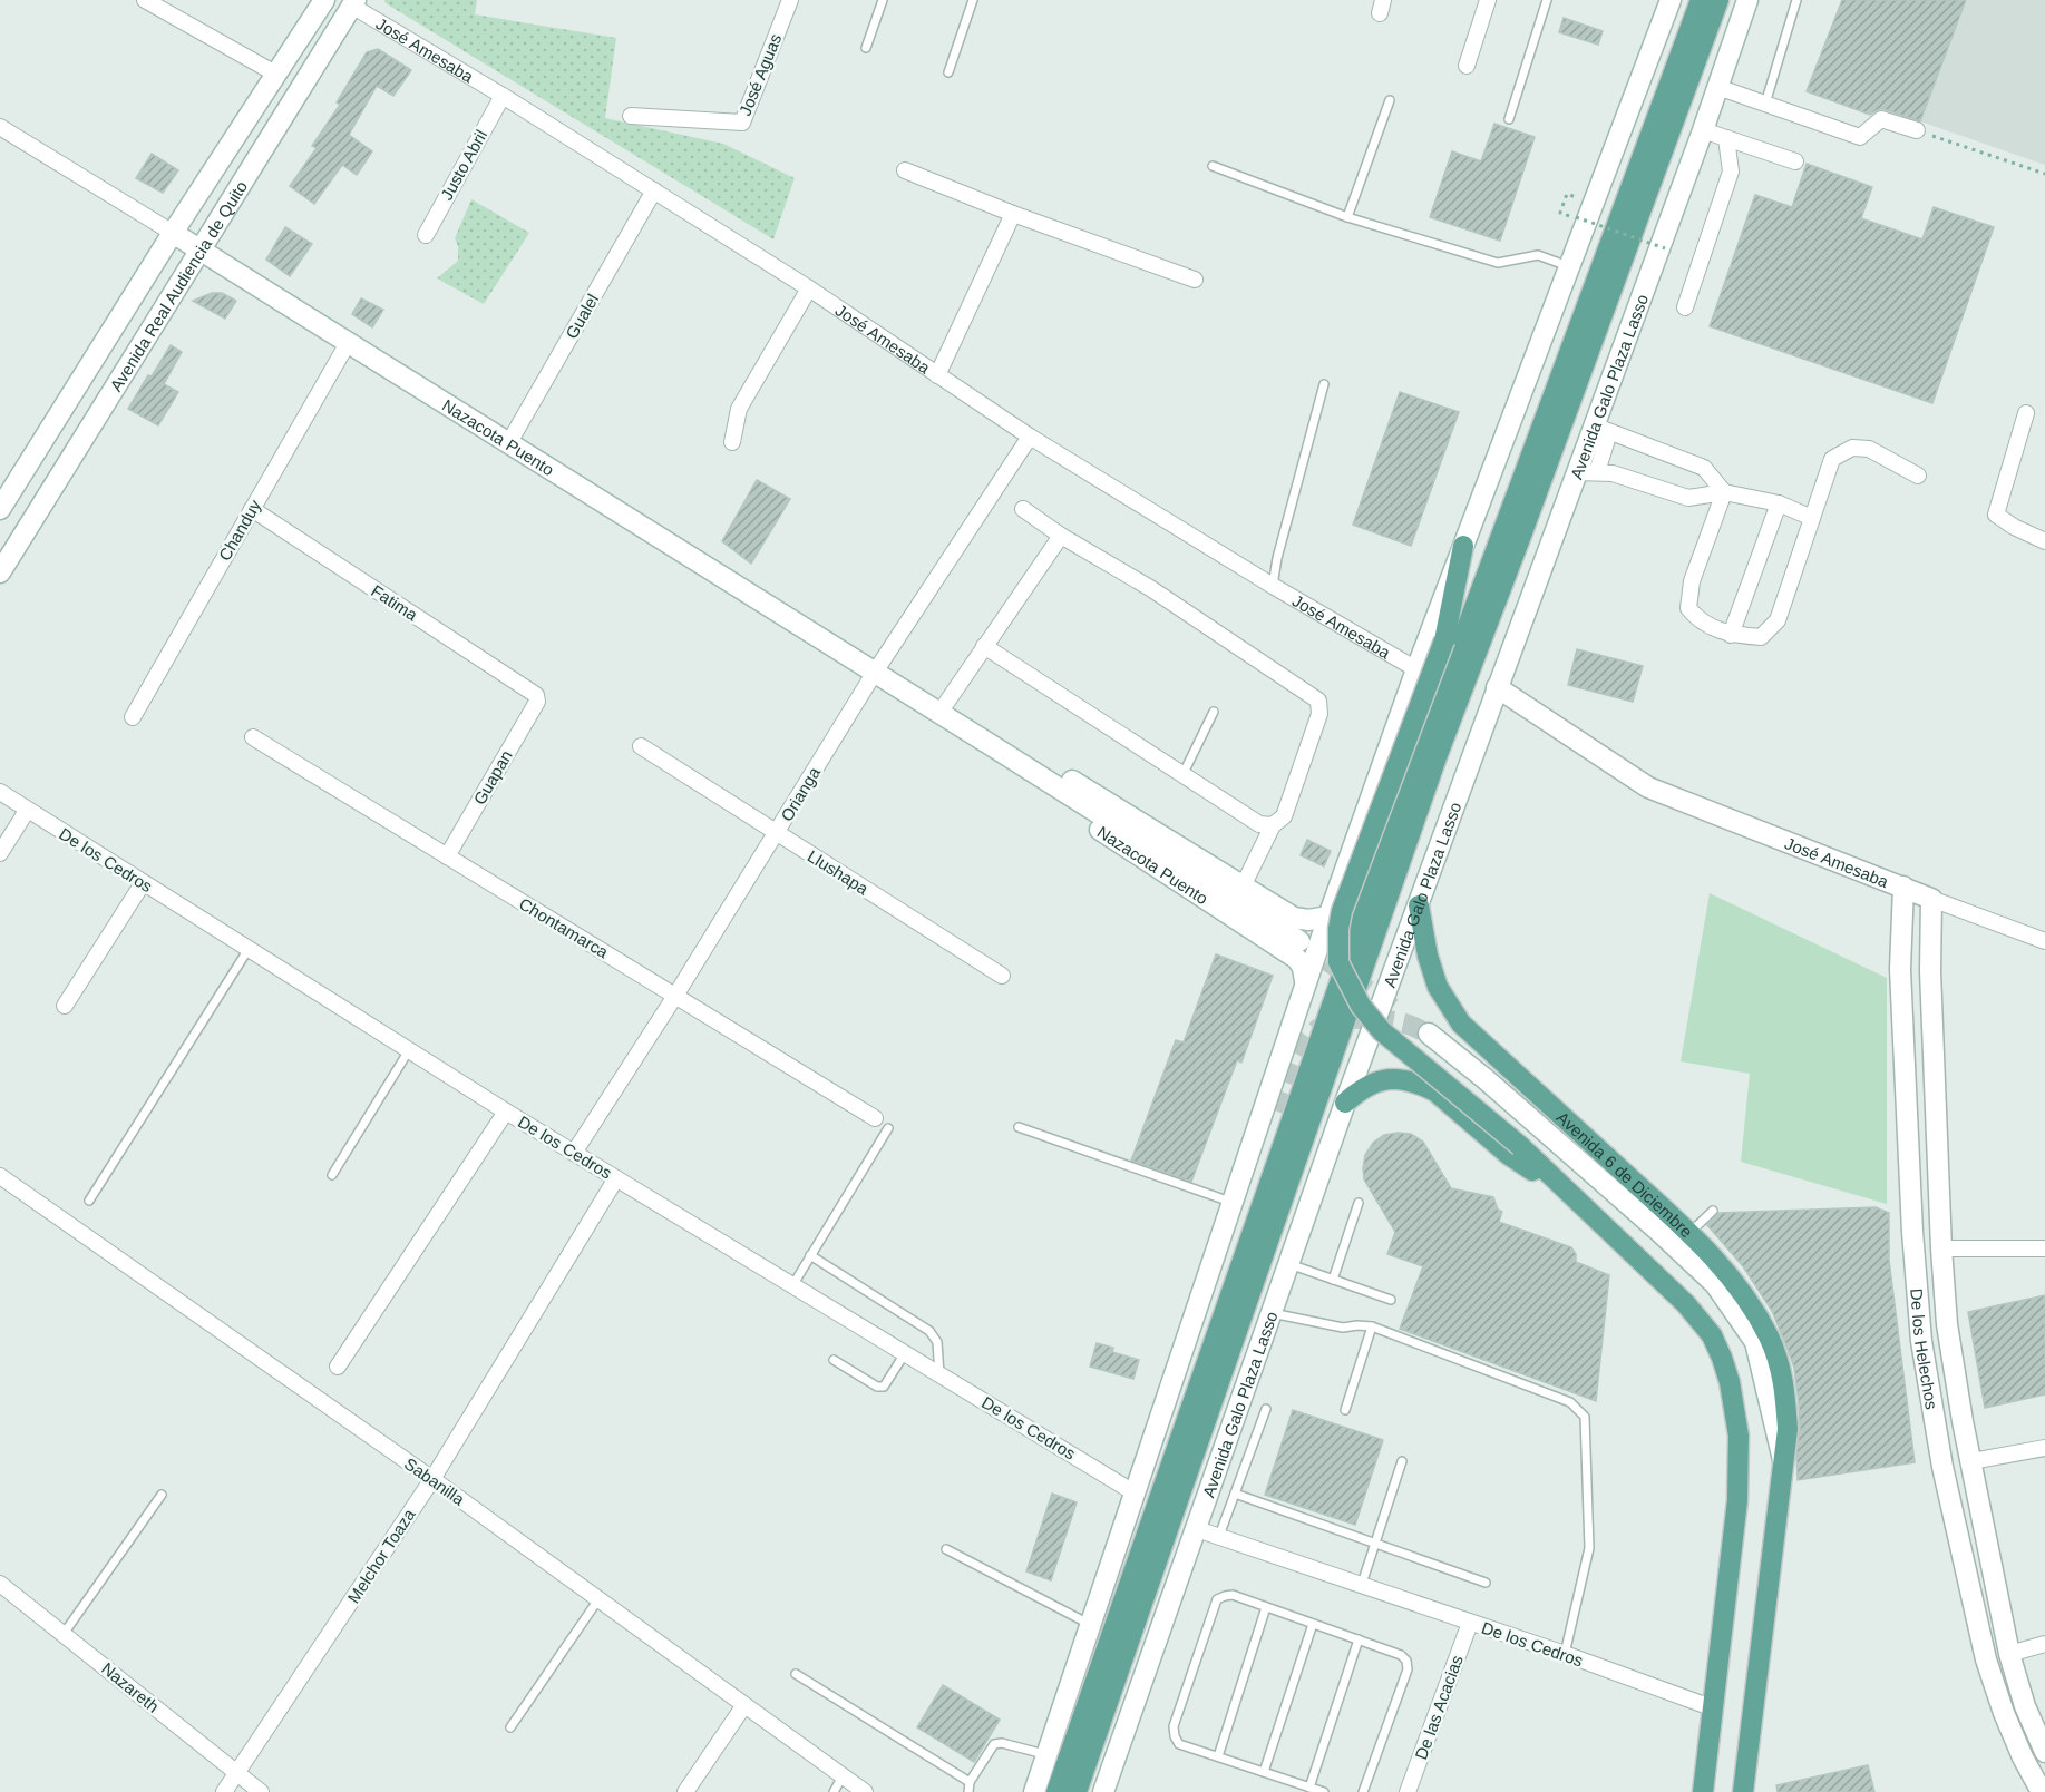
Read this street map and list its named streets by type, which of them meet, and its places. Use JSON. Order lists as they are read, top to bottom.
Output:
{
  "streets": {
    "main road": [
      "José Amesaba",
      "Avenida Real Audiencia de Quito",
      "Avenida Galo Plaza Lasso",
      "Nazacota Puento",
      "Avenida 6 de Diciembre",
      "De los Helechos"
    ],
    "street": [
      "José Aguas",
      "Justo Abril",
      "Gualel",
      "Chanduy",
      "Fatima",
      "Guapan",
      "Orianga",
      "De los Cedros",
      "Llushapa",
      "Chontamarca",
      "Sabanilla",
      "Melchor Toaza",
      "Nazareth",
      "De las Acacias"
    ]
  },
  "crossings": [
    ["José Amesaba", "Justo Abril"],
    ["José Amesaba", "Avenida Real Audiencia de Quito"],
    ["José Amesaba", "Gualel"],
    ["José Amesaba", "Avenida Galo Plaza Lasso"],
    ["José Amesaba", "Orianga"],
    ["José Amesaba", "De los Helechos"],
    ["Avenida Real Audiencia de Quito", "Nazacota Puento"],
    ["Gualel", "Nazacota Puento"],
    ["Avenida Galo Plaza Lasso", "De los Cedros"],
    ["Avenida Galo Plaza Lasso", "Avenida 6 de Diciembre"],
    ["Nazacota Puento", "Chanduy"],
    ["Nazacota Puento", "Orianga"],
    ["Chanduy", "Fatima"],
    ["Fatima", "Guapan"],
    ["Guapan", "Chontamarca"],
    ["Orianga", "De los Cedros"],
    ["Orianga", "Llushapa"],
    ["Orianga", "Chontamarca"],
    ["De los Cedros", "Melchor Toaza"],
    ["De los Cedros", "De las Acacias"],
    ["Sabanilla", "Melchor Toaza"],
    ["Melchor Toaza", "Nazareth"]
  ]
}
